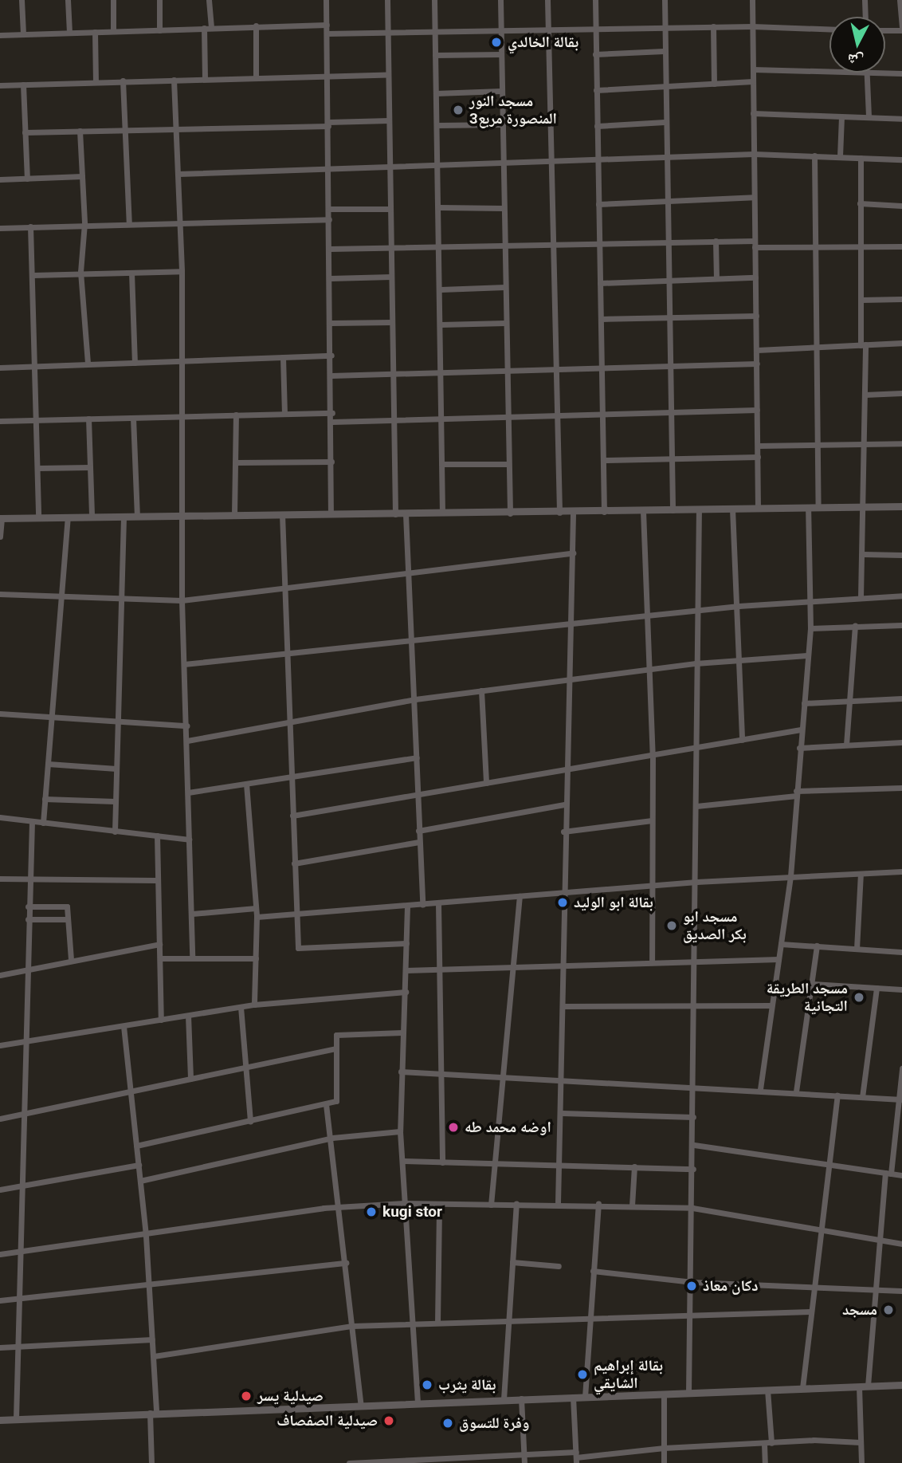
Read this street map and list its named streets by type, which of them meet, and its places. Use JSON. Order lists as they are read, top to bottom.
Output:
{
  "places": [
    "بقالة الخالدي",
    "مسجد النور المنصورة مربع3",
    "بقالة ابو الوليد",
    "مسجد ابو بكر الصديق",
    "مسجد الطريقة التجانية",
    "اوضه محمد طه",
    "kugi stor",
    "دكان معاذ",
    "مسجد",
    "بقالة إبراهيم الشايقي",
    "بقالة يثرب",
    "صيدلية يسر",
    "صيدلية الصفصاف",
    "وفرة للتسوق"
  ],
  "north": "bottom"
}
